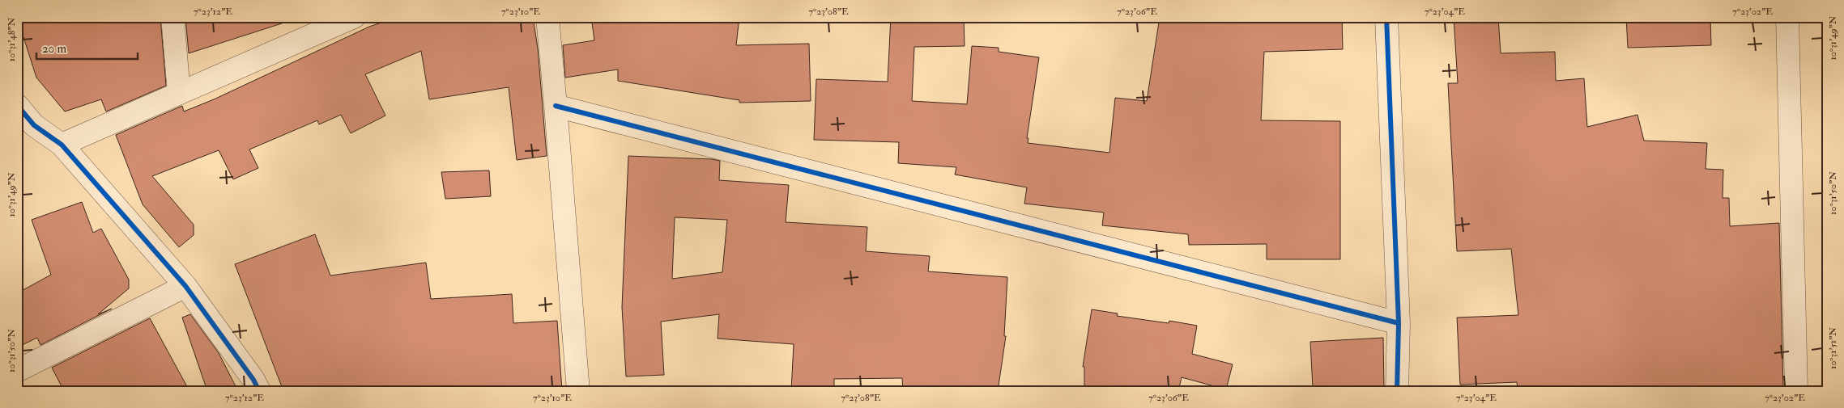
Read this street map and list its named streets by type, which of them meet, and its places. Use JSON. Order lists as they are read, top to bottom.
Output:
{
  "scale_bar": "20 m",
  "coordinates": [
    "7°23'12\"E",
    "7°23'10\"E",
    "7°23'08\"E",
    "7°23'06\"E",
    "7°23'04\"E",
    "7°23'02\"E",
    "10°31'49\"N",
    "10°31'48\"N",
    "10°31'50\"N",
    "10°31'51\"N"
  ]
}
